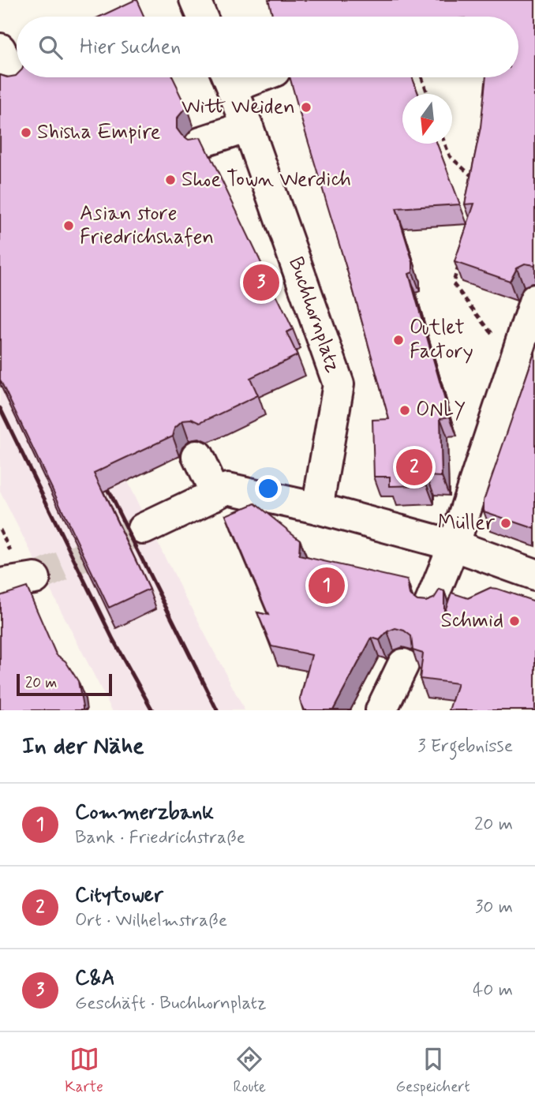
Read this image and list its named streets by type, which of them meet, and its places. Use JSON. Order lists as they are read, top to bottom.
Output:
{
  "streets": {
    "street": ["Buchhornplatz"]
  },
  "places": [
    "Witt Weiden",
    "Shisha Empire",
    "Shoe Town Werdich",
    "Asian store Friedrichshafen",
    "Outlet Factory",
    "ONLY",
    "Müller",
    "Schmid"
  ],
  "scale_bar": "20 m",
  "north": "bottom",
  "page": {
    "search": "Hier suchen",
    "pins": ["3", "2", "1"],
    "scale": "20 m",
    "heading": ["In der Nähe", "3 Ergebnisse"],
    "list": [
      {
        "mark": "1",
        "name": "Commerzbank",
        "note": "Bank · Friedrichstraße",
        "value": "20 m"
      },
      {
        "mark": "2",
        "name": "Citytower",
        "note": "Ort · Wilhelmstraße",
        "value": "30 m"
      },
      {
        "mark": "3",
        "name": "C&A",
        "note": "Geschäft · Buchhornplatz",
        "value": "40 m"
      }
    ],
    "nav": ["Karte", "Route", "Gespeichert"]
  }
}
